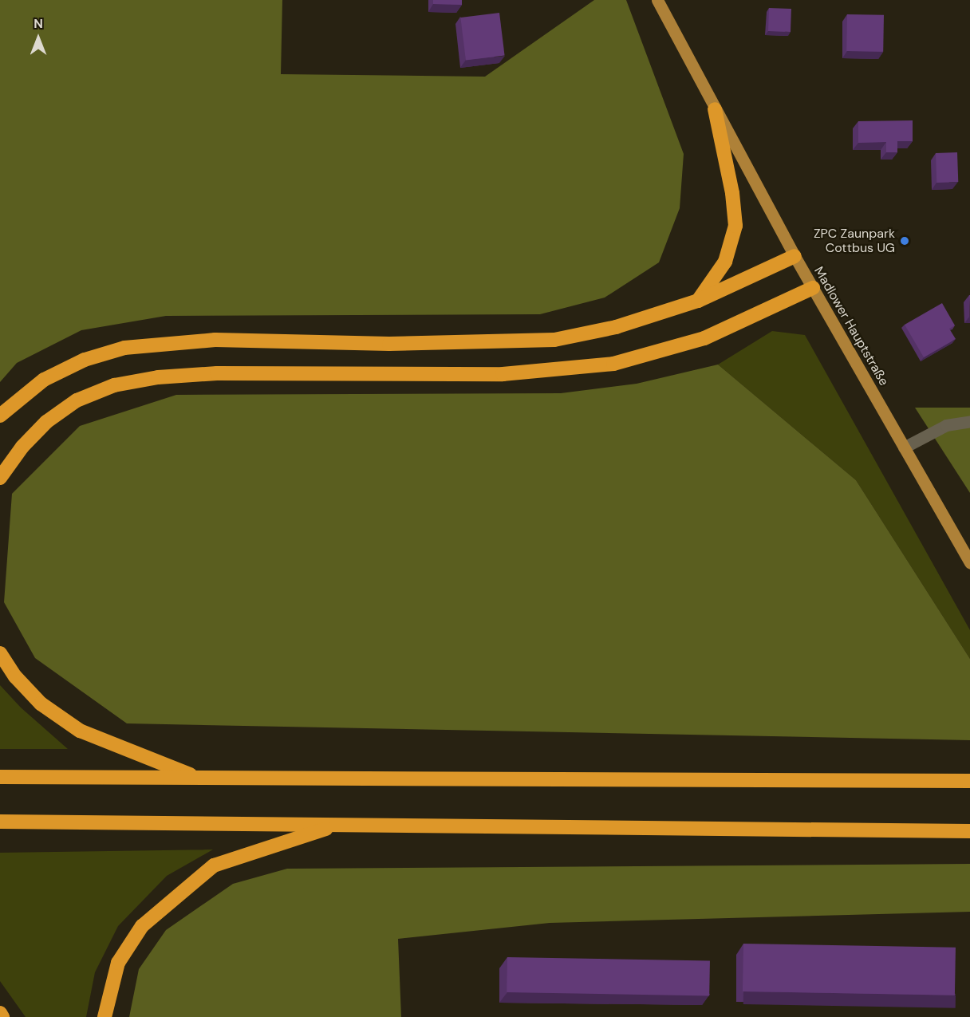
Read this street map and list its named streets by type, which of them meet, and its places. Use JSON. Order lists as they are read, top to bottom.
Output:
{
  "streets": {
    "main road": ["Madlower Hauptstraße"]
  },
  "places": ["ZPC Zaunpark Cottbus UG"],
  "north": "top"
}
